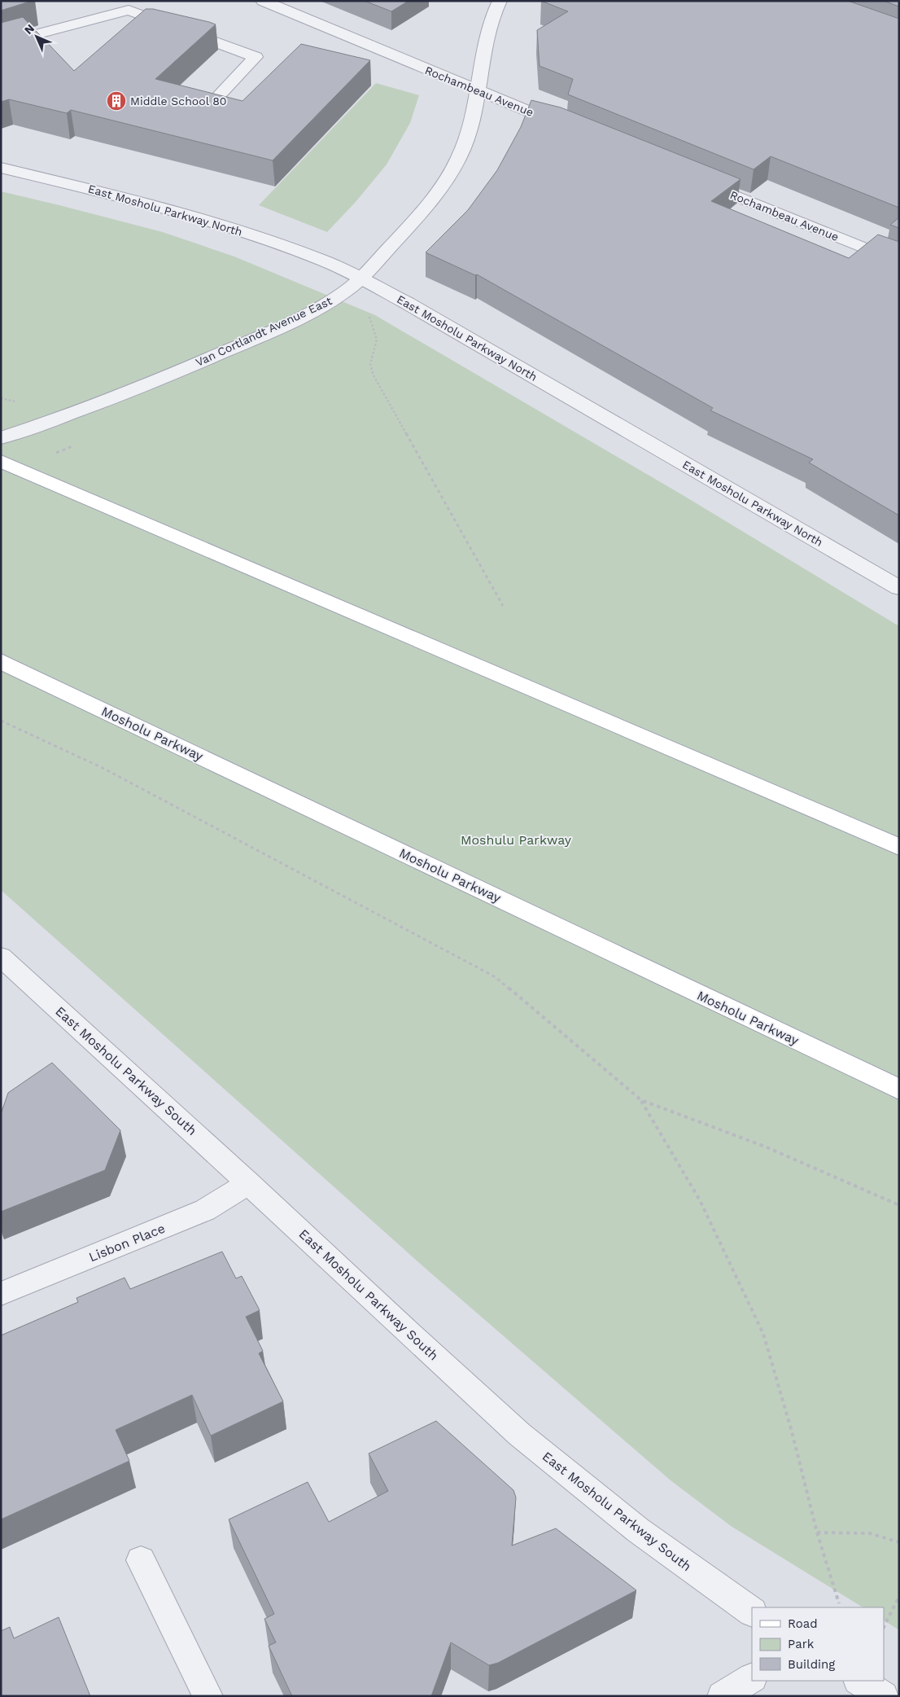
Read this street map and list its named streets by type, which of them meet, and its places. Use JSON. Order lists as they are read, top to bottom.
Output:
{
  "streets": {
    "main road": ["Mosholu Parkway"],
    "street": [
      "Rochambeau Avenue",
      "East Mosholu Parkway North",
      "Van Cortlandt Avenue East",
      "East Mosholu Parkway South",
      "Lisbon Place"
    ]
  },
  "crossings": [
    ["Rochambeau Avenue", "Van Cortlandt Avenue East"],
    ["East Mosholu Parkway North", "Van Cortlandt Avenue East"],
    ["East Mosholu Parkway South", "Lisbon Place"]
  ],
  "parks": ["Moshulu Parkway"],
  "places": {
    "building": ["Middle School 80"]
  },
  "legend": ["Road", "Park", "Building"],
  "north": "top left"
}
